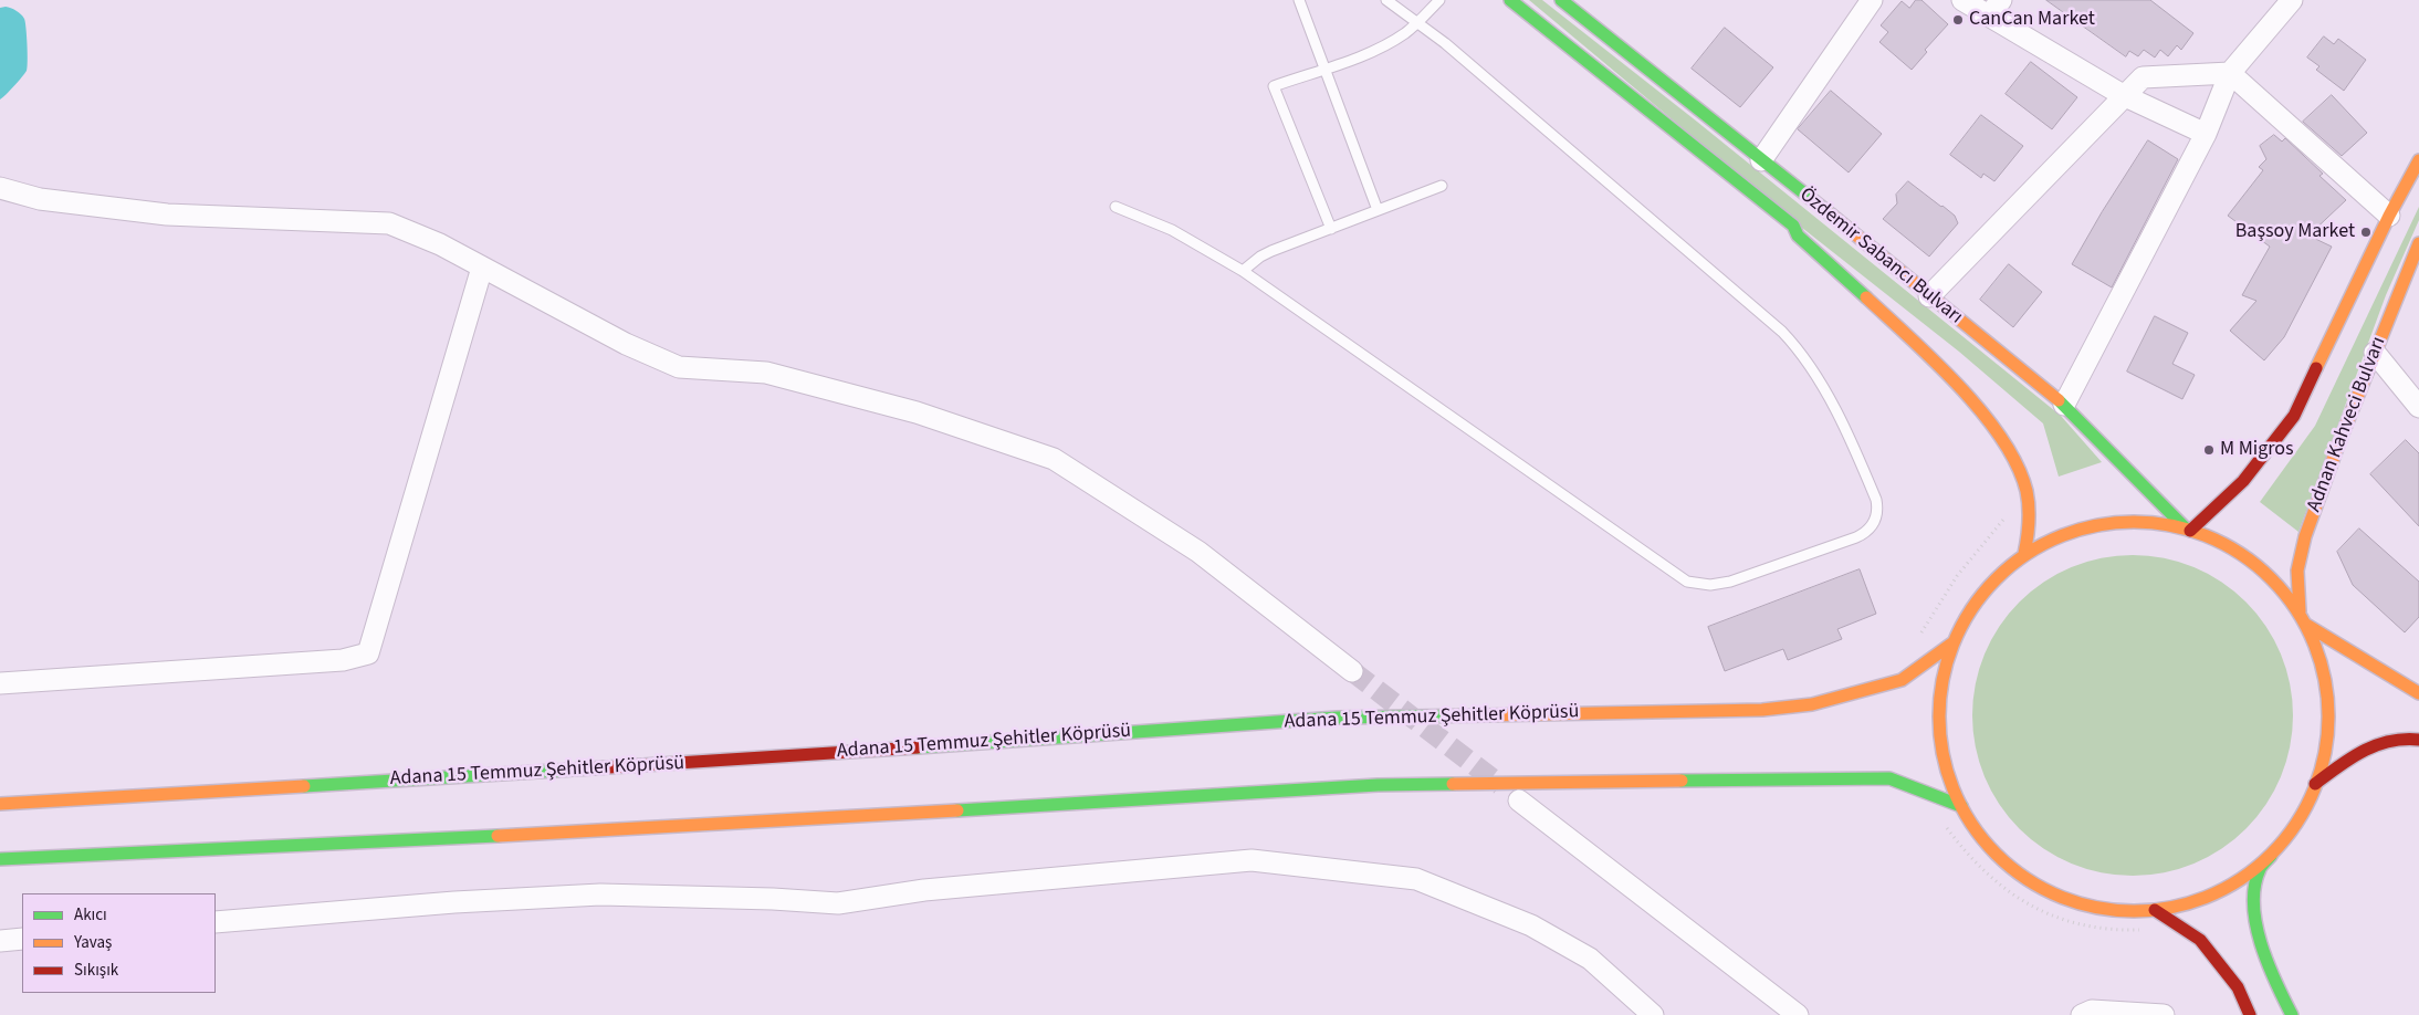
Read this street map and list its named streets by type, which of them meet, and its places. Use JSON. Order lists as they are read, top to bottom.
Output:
{
  "streets": {
    "main road": ["Özdemir Sabancı Bulvarı", "Adnan Kahveci Bulvarı", "Adana 15 Temmuz Şehitler Köprüsü"]
  },
  "places": ["CanCan Market", "Başsoy Market", "M Migros"],
  "legend": ["Akıcı", "Yavaş", "Sıkışık"]
}
